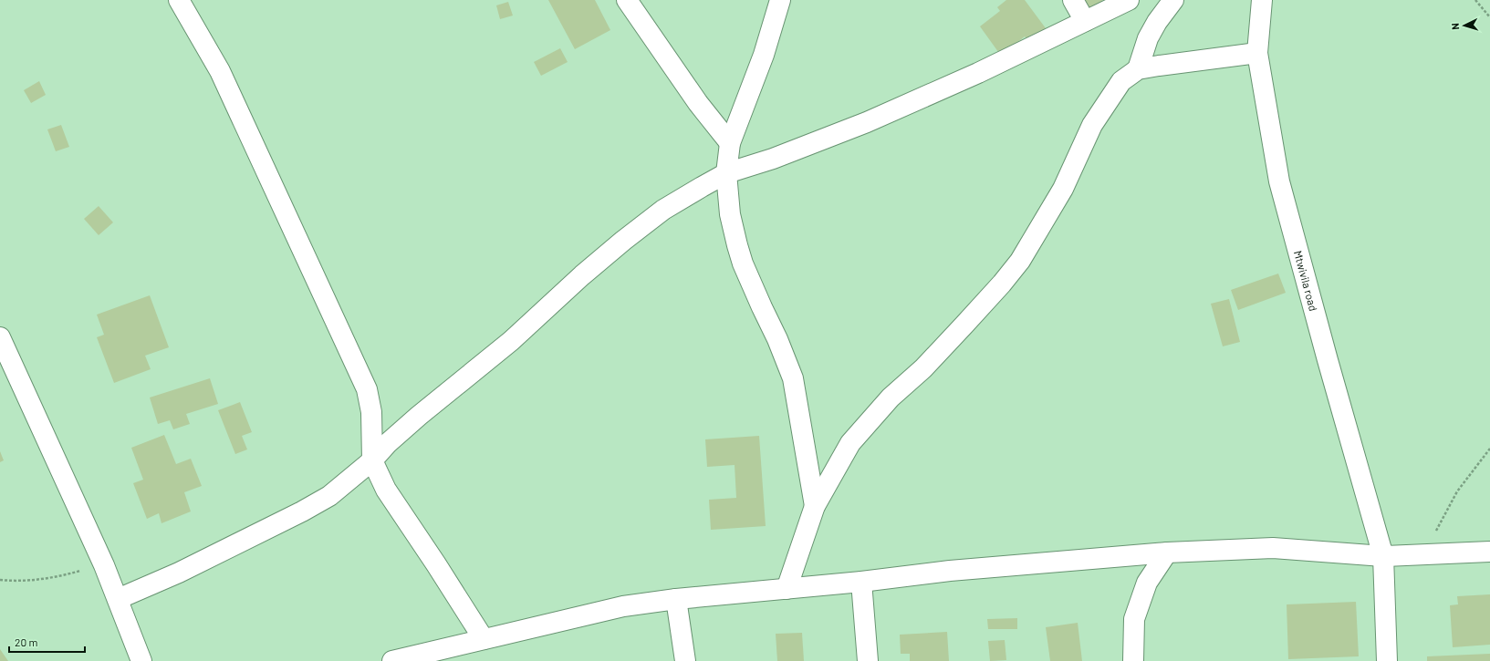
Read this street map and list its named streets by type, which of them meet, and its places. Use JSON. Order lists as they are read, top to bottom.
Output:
{
  "streets": {
    "street": ["Mtwivila road"]
  },
  "scale_bar": "20 m",
  "north": "left"
}
